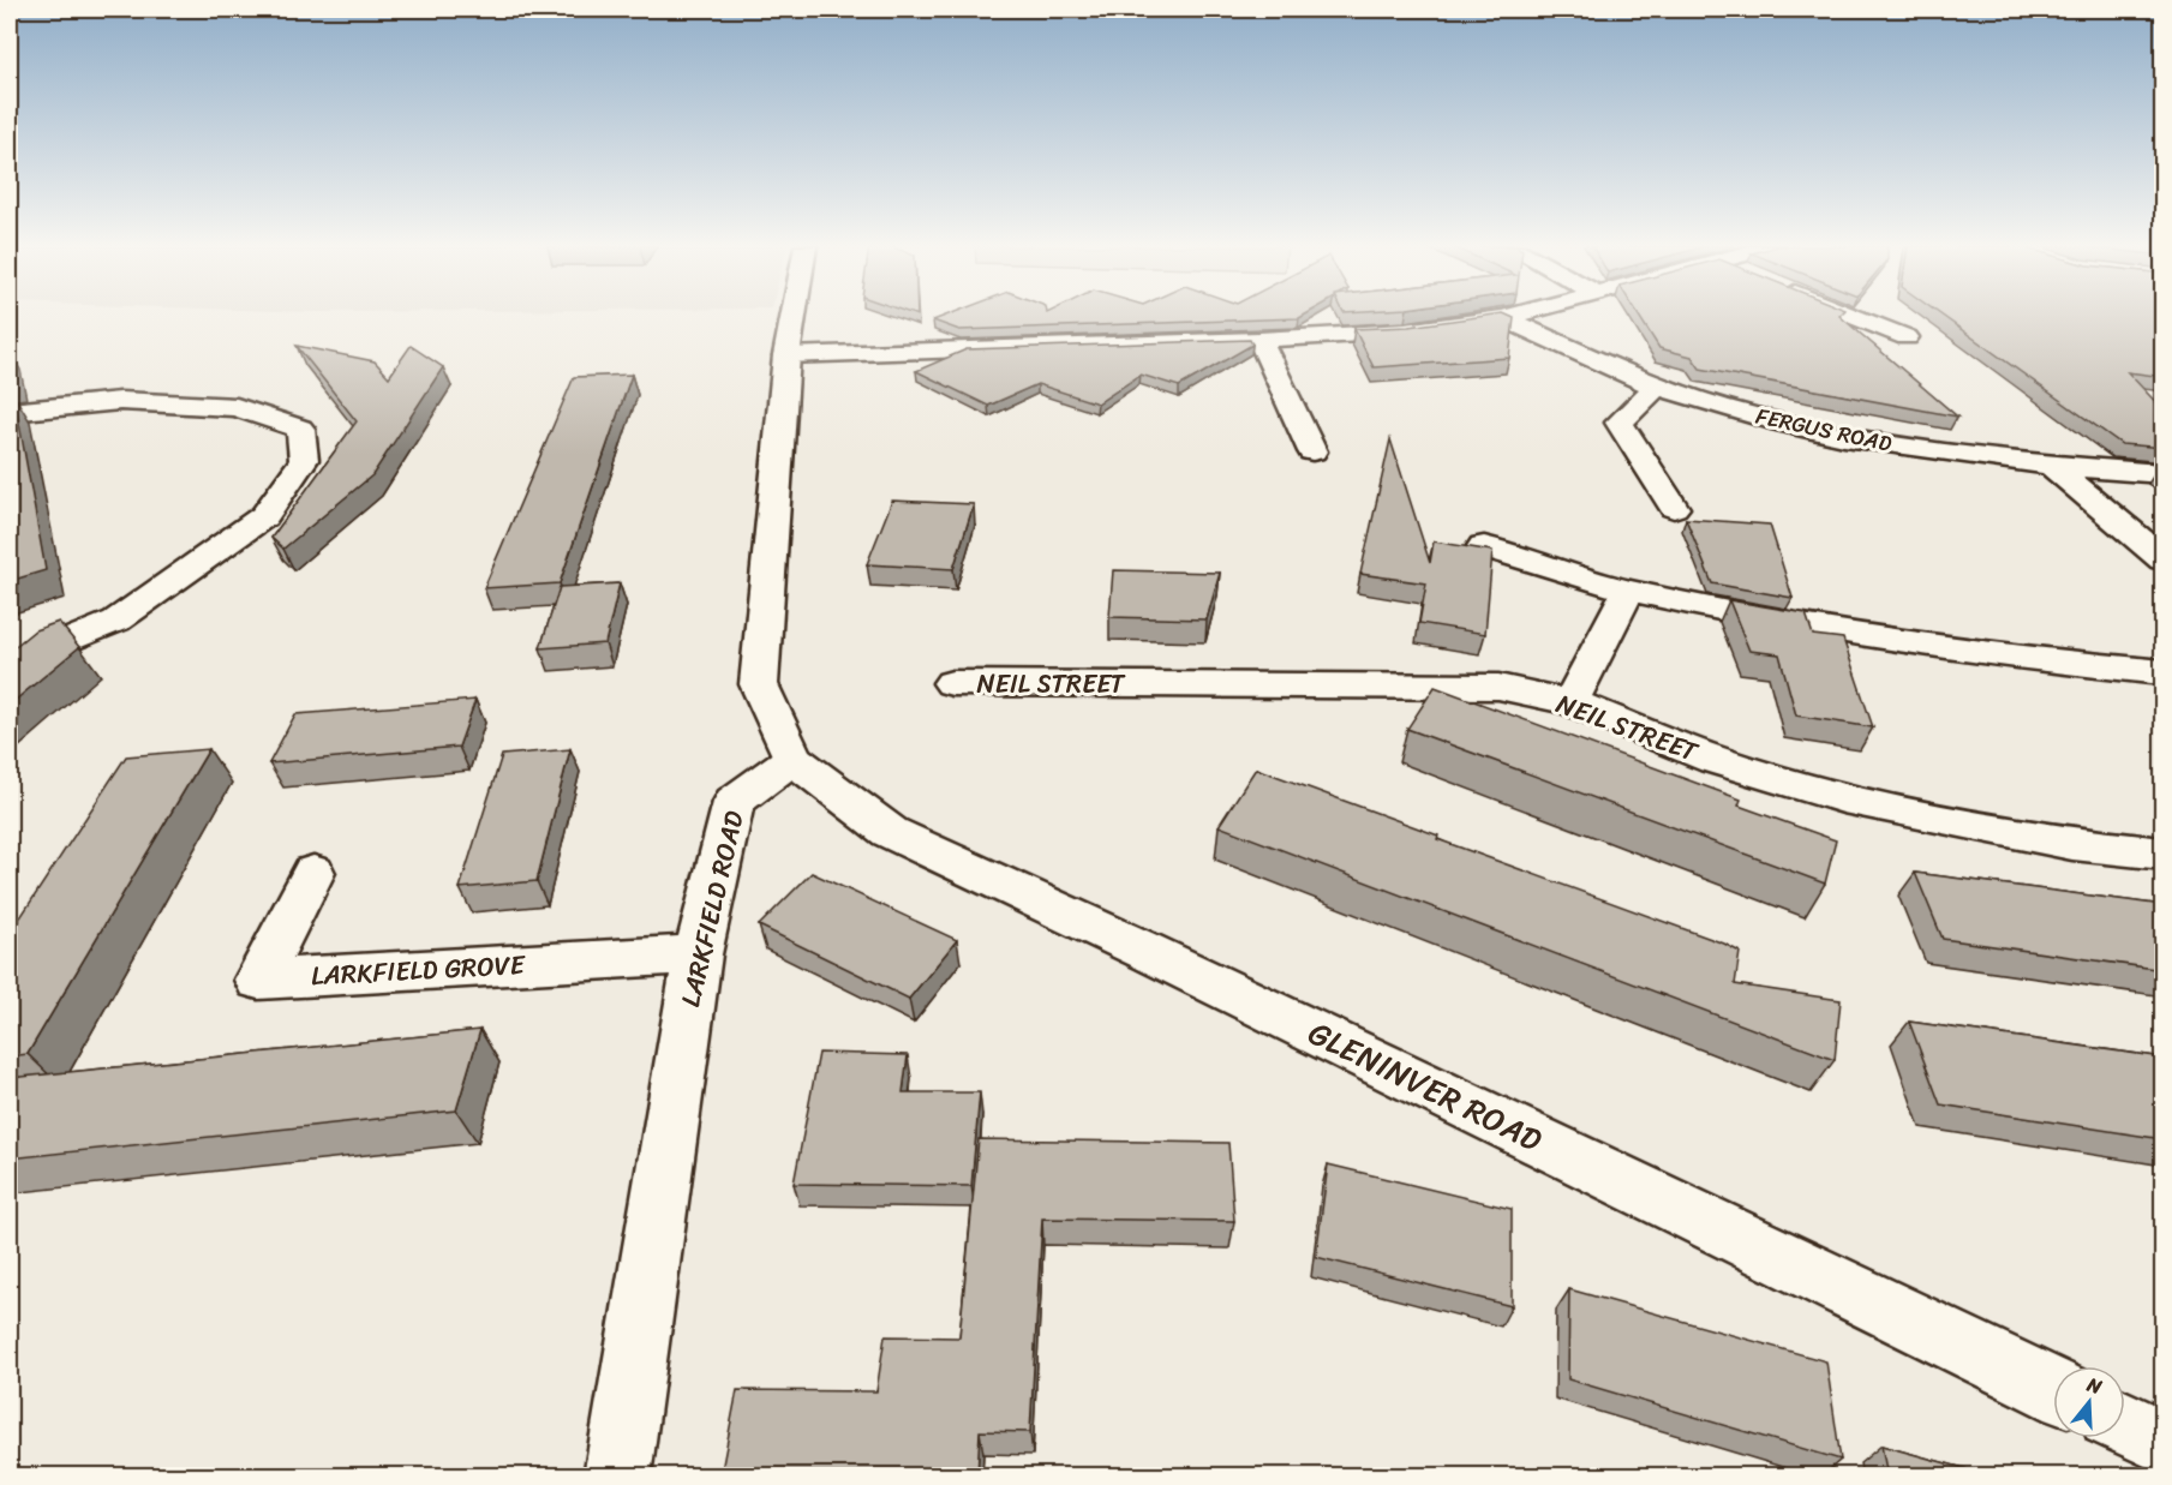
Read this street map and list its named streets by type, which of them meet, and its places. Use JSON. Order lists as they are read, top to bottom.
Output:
{
  "streets": {
    "street": [
      "FERGUS ROAD",
      "NEIL STREET",
      "LARKFIELD ROAD",
      "LARKFIELD GROVE",
      "GLENINVER ROAD"
    ]
  },
  "crossings": [
    ["LARKFIELD ROAD", "LARKFIELD GROVE"],
    ["LARKFIELD ROAD", "GLENINVER ROAD"]
  ],
  "north": "top"
}
